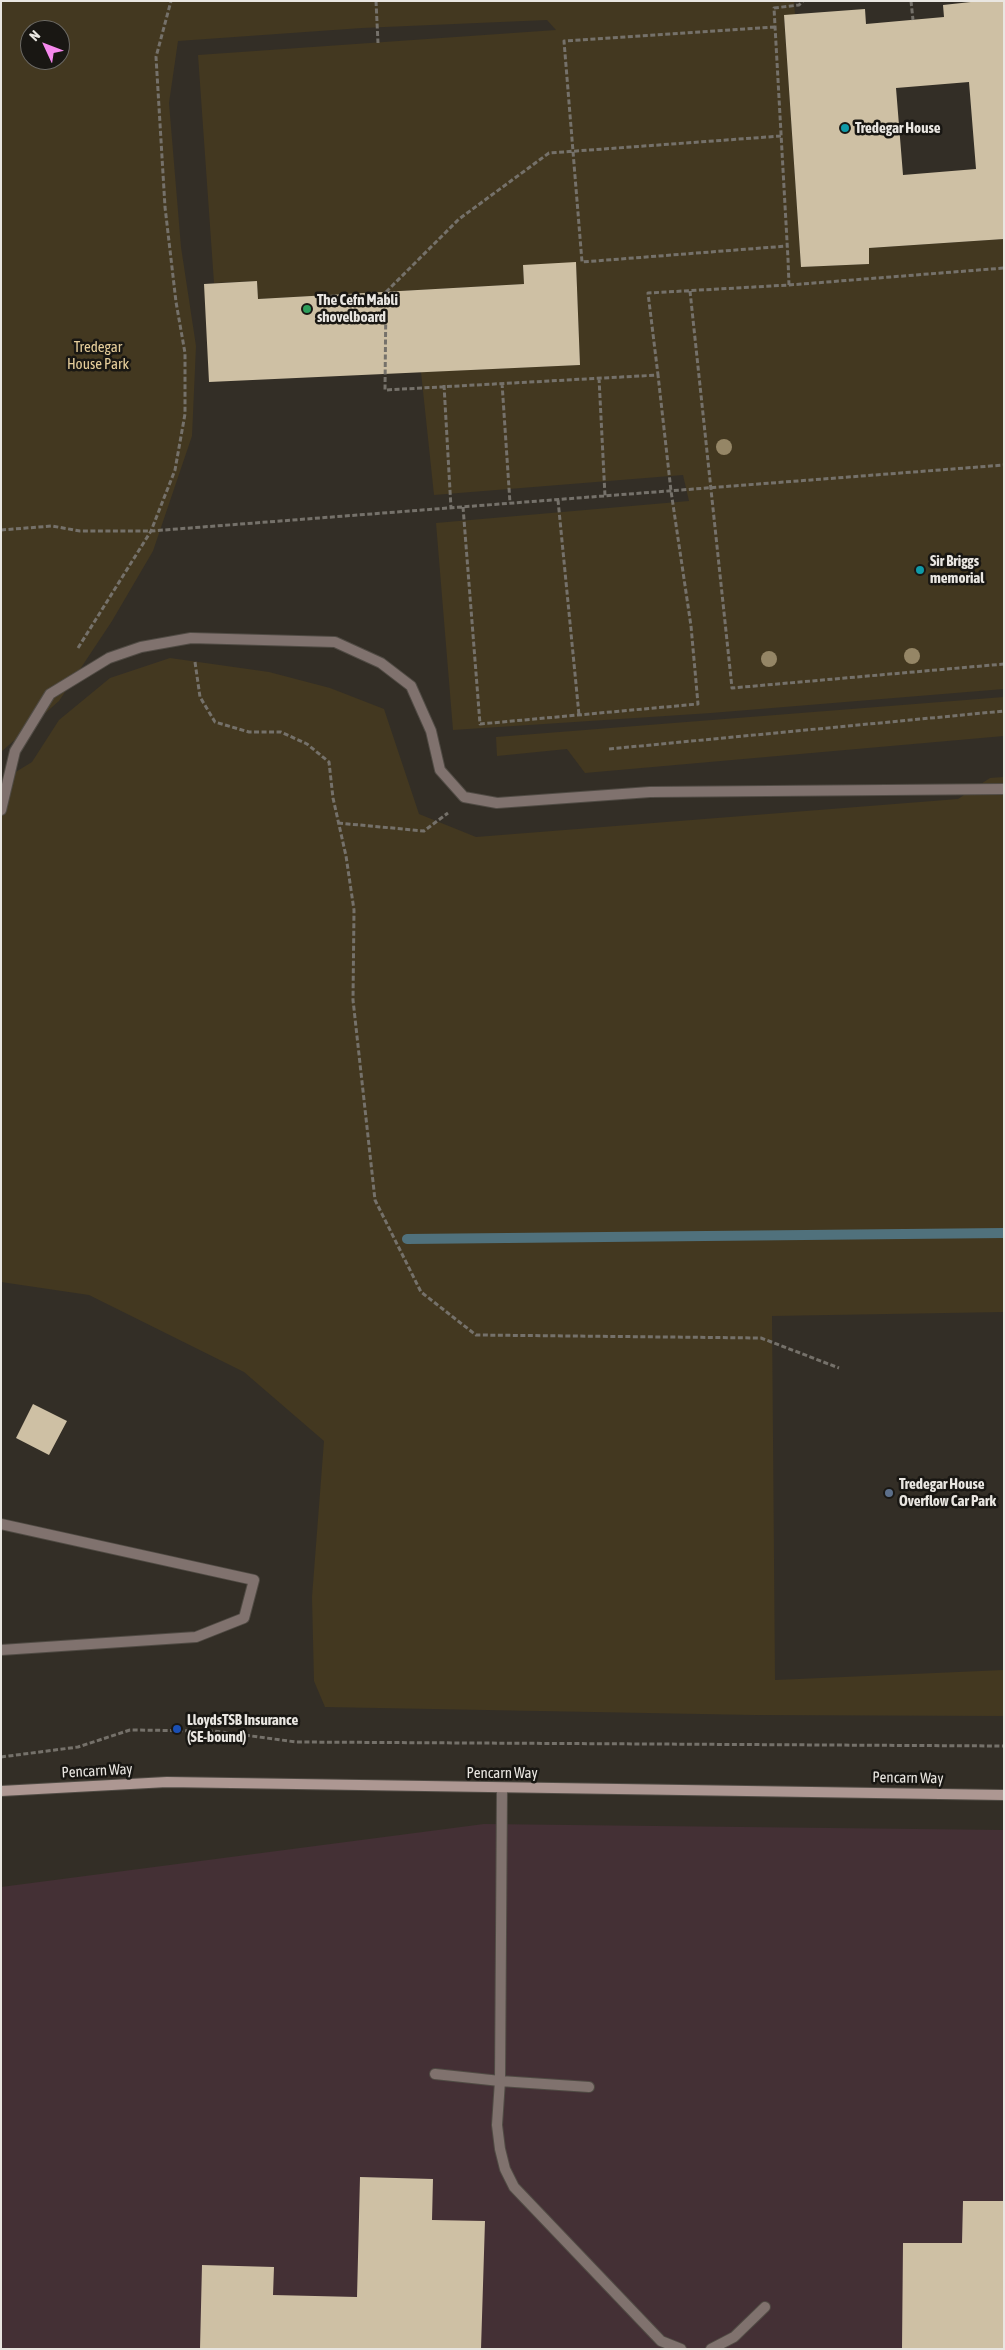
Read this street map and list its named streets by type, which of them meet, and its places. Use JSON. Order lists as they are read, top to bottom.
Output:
{
  "streets": {
    "street": ["Pencarn Way"]
  },
  "parks": ["Tredegar House Park"],
  "places": [
    "Tredegar House",
    "The Cefn Mabli shovelboard",
    "Sir Briggs memorial",
    "Tredegar House Overflow Car Park",
    "LloydsTSB Insurance (SE-bound)"
  ],
  "north": "top left"
}
